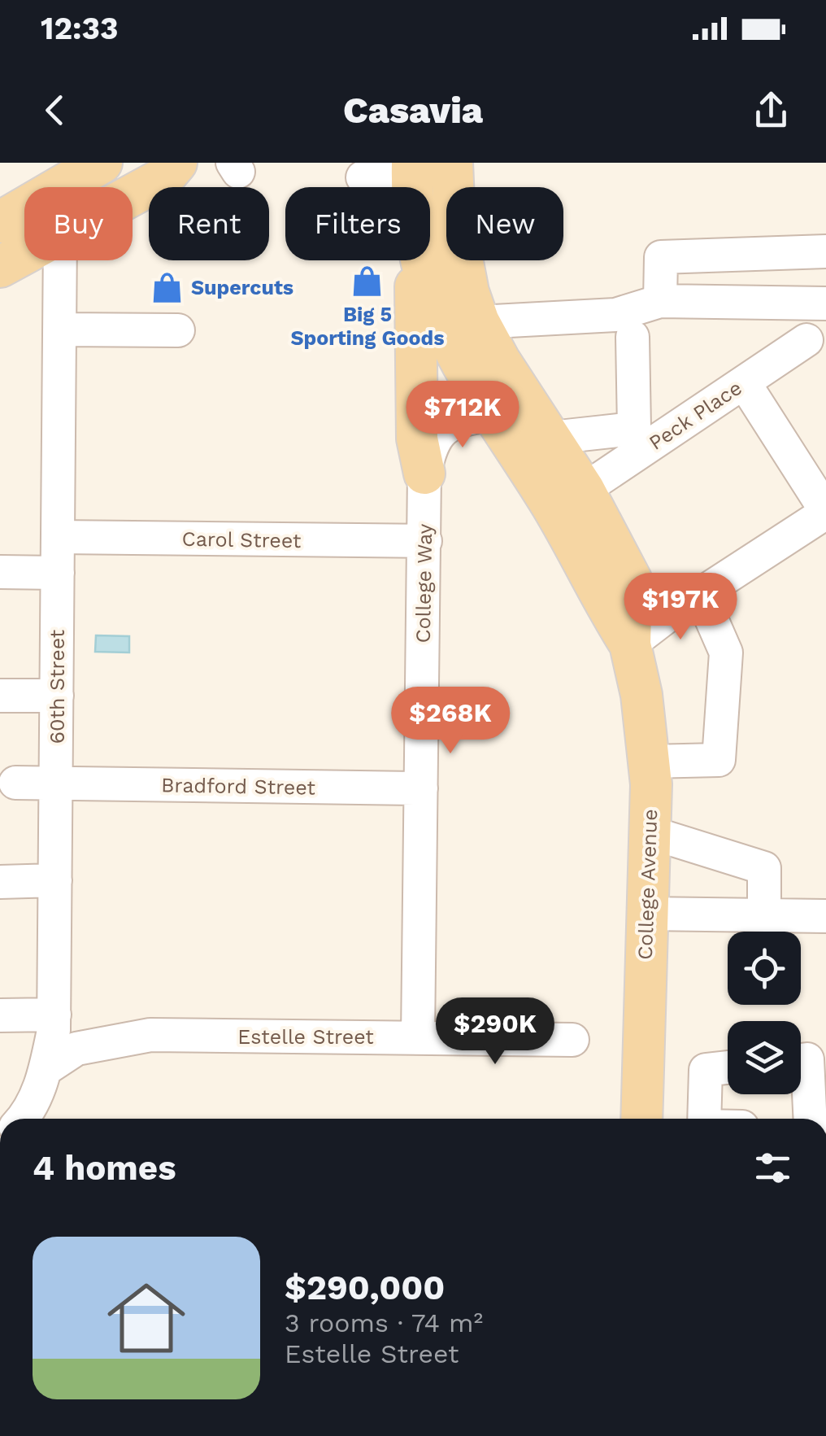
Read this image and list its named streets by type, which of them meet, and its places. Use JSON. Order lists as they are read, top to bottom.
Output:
{
  "streets": {
    "main road": ["College Avenue"],
    "street": [
      "Peck Place",
      "Carol Street",
      "College Way",
      "60th Street",
      "Bradford Street",
      "Estelle Street"
    ]
  },
  "crossings": [
    ["Peck Place", "College Avenue"],
    ["Carol Street", "College Way"],
    ["Carol Street", "60th Street"],
    ["College Way", "Bradford Street"],
    ["College Way", "College Avenue"],
    ["College Way", "Estelle Street"],
    ["60th Street", "Bradford Street"],
    ["60th Street", "Estelle Street"]
  ],
  "places": {
    "shop": ["Big 5 Sporting Goods", "Supercuts"]
  },
  "page": {
    "status": "12:33",
    "header": "Casavia",
    "chip": [
      "Buy",
      "Rent",
      "Filters",
      "New"
    ],
    "price": [
      "$712K",
      "$197K",
      "$268K",
      "$290K"
    ],
    "heading": "4 homes",
    "list": [
      {
        "name": "$290,000",
        "note": "3 rooms · 74 m² · Estelle Street"
      }
    ]
  }
}
